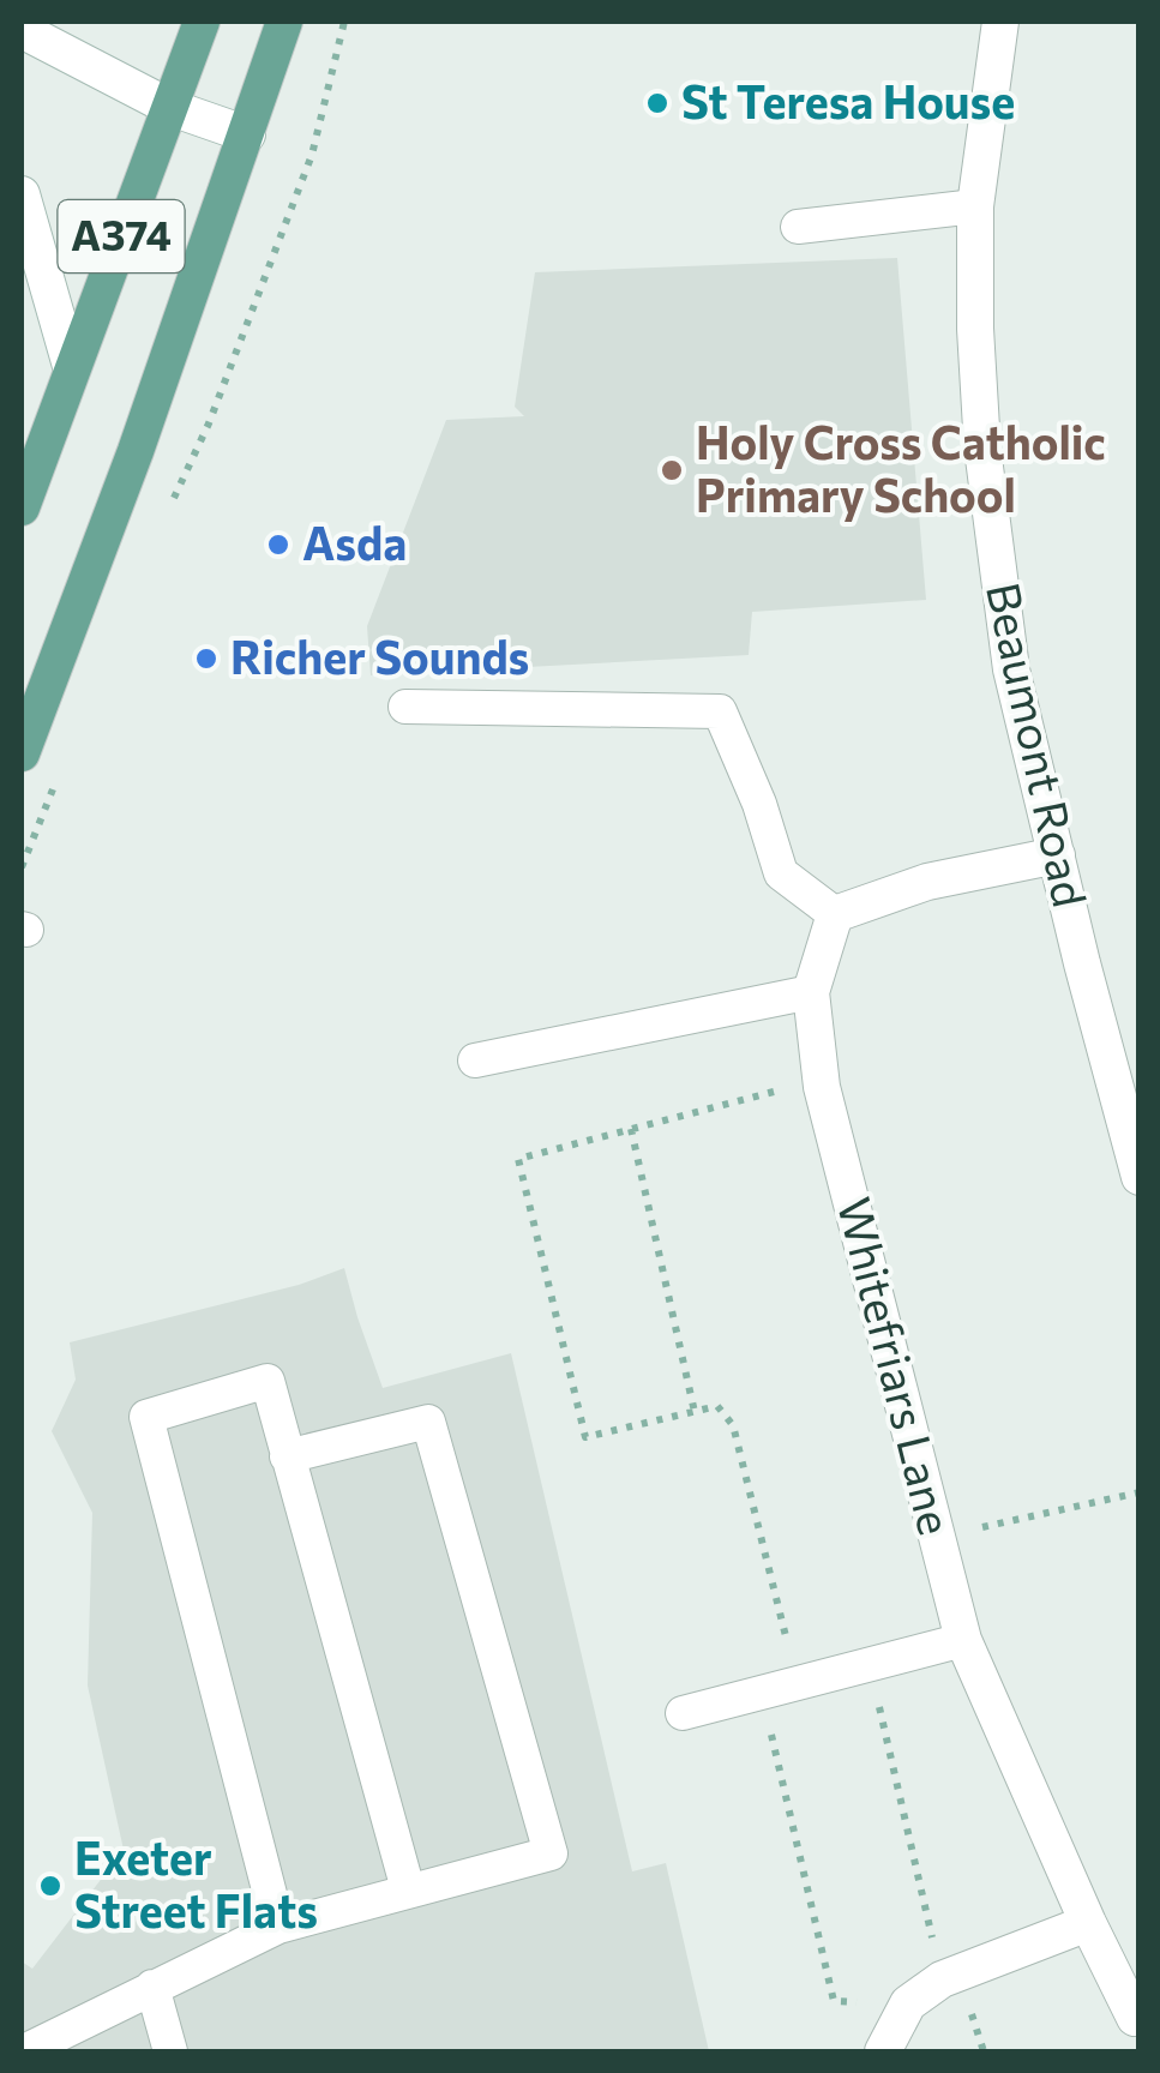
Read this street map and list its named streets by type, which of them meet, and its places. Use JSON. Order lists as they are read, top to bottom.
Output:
{
  "streets": {
    "main road": ["A374"],
    "street": ["Beaumont Road", "Whitefriars Lane"]
  },
  "places": [
    "St Teresa House",
    "Holy Cross Catholic Primary School",
    "Asda",
    "Richer Sounds",
    "Exeter Street Flats"
  ]
}
